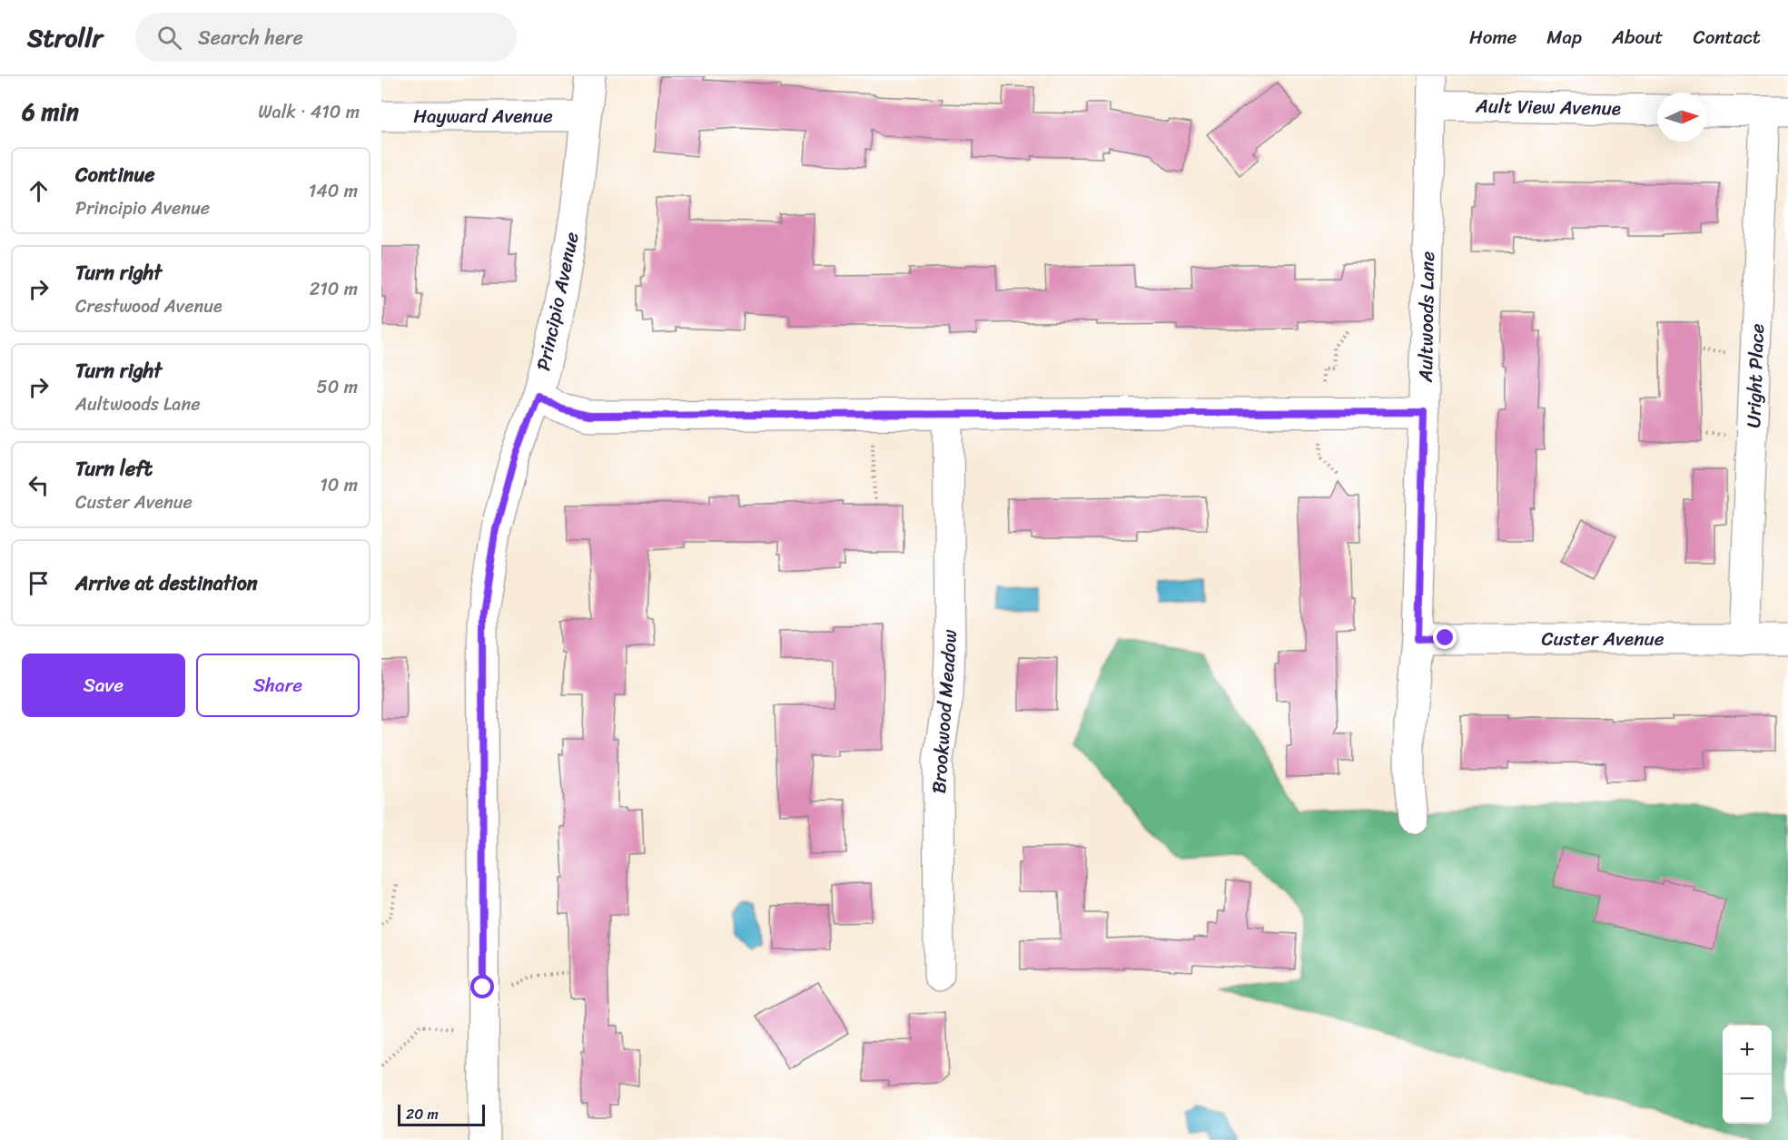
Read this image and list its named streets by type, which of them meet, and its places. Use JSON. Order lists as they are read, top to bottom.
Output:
{
  "streets": {
    "street": [
      "Ault View Avenue",
      "Hayward Avenue",
      "Principio Avenue",
      "Aultwoods Lane",
      "Uright Place",
      "Custer Avenue",
      "Brookwood Meadow"
    ]
  },
  "crossings": [
    ["Ault View Avenue", "Aultwoods Lane"],
    ["Hayward Avenue", "Principio Avenue"],
    ["Aultwoods Lane", "Custer Avenue"],
    ["Uright Place", "Custer Avenue"]
  ],
  "scale_bar": "20 m",
  "north": "right",
  "page": {
    "header": "Strollr",
    "search": "Search here",
    "nav": [
      "Home",
      "Map",
      "About",
      "Contact"
    ],
    "heading": ["6 min", "Walk · 410 m"],
    "list": [
      ["Continue", "Principio Avenue", "140 m"],
      ["Turn right", "Crestwood Avenue", "210 m"],
      ["Turn right", "Aultwoods Lane", "50 m"],
      ["Turn left", "Custer Avenue", "10 m"],
      "Arrive at destination"
    ],
    "buttons": ["Save", "Share"],
    "map_buttons": ["+", "−"],
    "scale": "20 m"
  }
}
